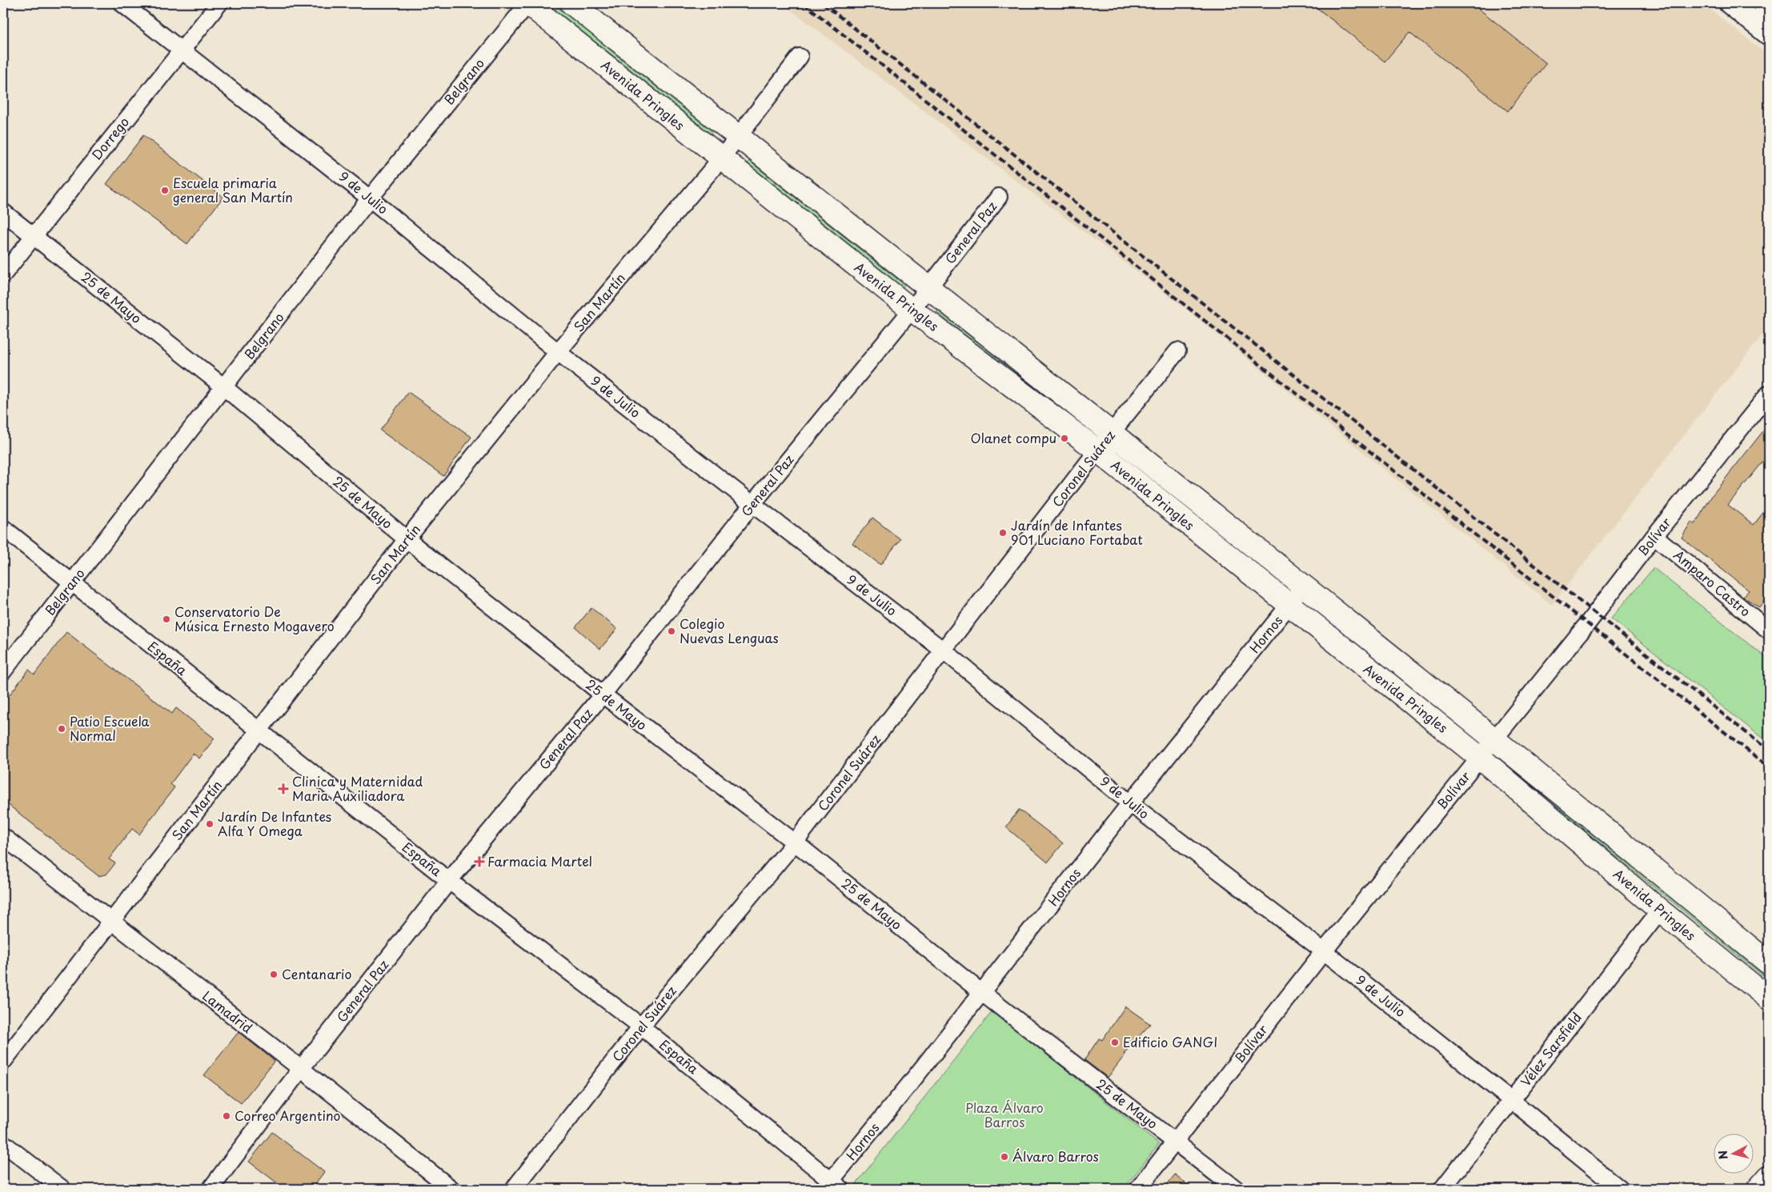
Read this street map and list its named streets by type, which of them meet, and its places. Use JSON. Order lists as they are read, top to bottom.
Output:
{
  "streets": {
    "main road": ["Avenida Pringles"],
    "street": [
      "Belgrano",
      "Dorrego",
      "9 de Julio",
      "General Paz",
      "25 de Mayo",
      "San Martín",
      "Coronel Suárez",
      "Bolívar",
      "Amparo Castro",
      "Hornos",
      "España",
      "Lamadrid",
      "Vélez Sarsfield"
    ]
  },
  "crossings": [
    ["Belgrano", "Avenida Pringles"],
    ["Belgrano", "9 de Julio"],
    ["Belgrano", "25 de Mayo"],
    ["Belgrano", "España"],
    ["Avenida Pringles", "General Paz"],
    ["Avenida Pringles", "San Martín"],
    ["Avenida Pringles", "Coronel Suárez"],
    ["Avenida Pringles", "Bolívar"],
    ["Avenida Pringles", "Hornos"],
    ["Avenida Pringles", "Vélez Sarsfield"],
    ["Dorrego", "9 de Julio"],
    ["Dorrego", "25 de Mayo"],
    ["9 de Julio", "General Paz"],
    ["9 de Julio", "San Martín"],
    ["9 de Julio", "Coronel Suárez"],
    ["9 de Julio", "Bolívar"],
    ["9 de Julio", "Hornos"],
    ["9 de Julio", "Vélez Sarsfield"],
    ["General Paz", "25 de Mayo"],
    ["General Paz", "España"],
    ["General Paz", "Lamadrid"],
    ["25 de Mayo", "San Martín"],
    ["25 de Mayo", "Coronel Suárez"],
    ["25 de Mayo", "Bolívar"],
    ["25 de Mayo", "Hornos"],
    ["San Martín", "España"],
    ["San Martín", "Lamadrid"],
    ["Coronel Suárez", "España"],
    ["Bolívar", "Amparo Castro"],
    ["Hornos", "España"]
  ],
  "parks": ["Plaza Álvaro Barros"],
  "places": {
    "other": [
      "Escuela primaria general San Martín",
      "Olanet compu",
      "Jardín de Infantes 901 Luciano Fortabat",
      "Conservatorio De Música Ernesto Mogavero",
      "Colegio Nuevas Lenguas",
      "Patio Escuela Normal",
      "Jardín De Infantes Alfa Y Omega",
      "Centanario",
      "Edificio GANGI",
      "Correo Argentino",
      "Álvaro Barros"
    ],
    "health": ["Clinica y Maternidad Maria Auxiliadora", "Farmacia Martel"]
  },
  "north": "left"
}
